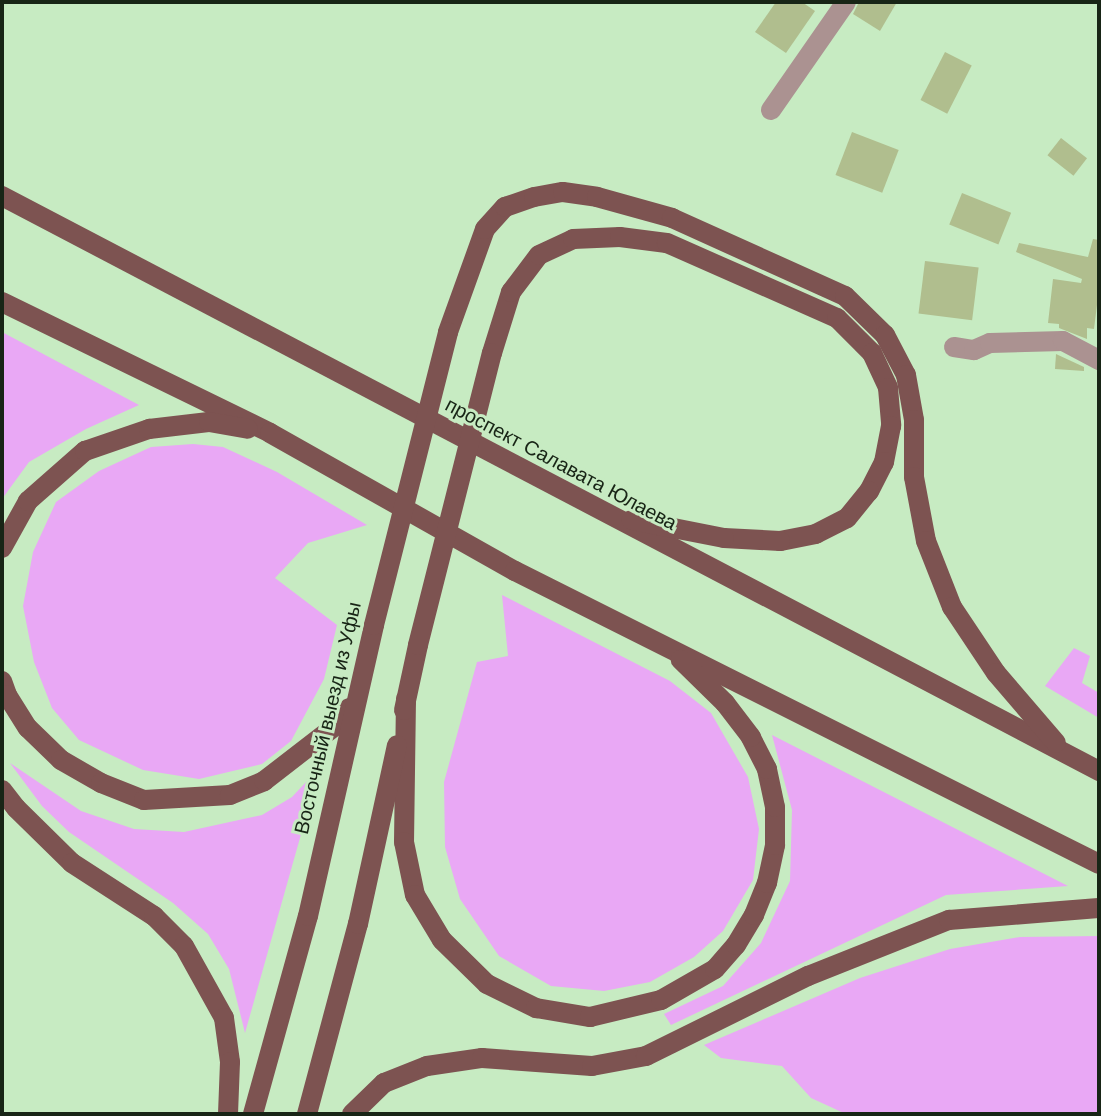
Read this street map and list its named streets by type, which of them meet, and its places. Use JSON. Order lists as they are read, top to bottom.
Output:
{
  "streets": {
    "main road": ["проспект Салавата Юлаева", "Восточный выезд из Уфы"]
  },
  "crossings": [
    ["проспект Салавата Юлаева", "Восточный выезд из Уфы"]
  ]
}
